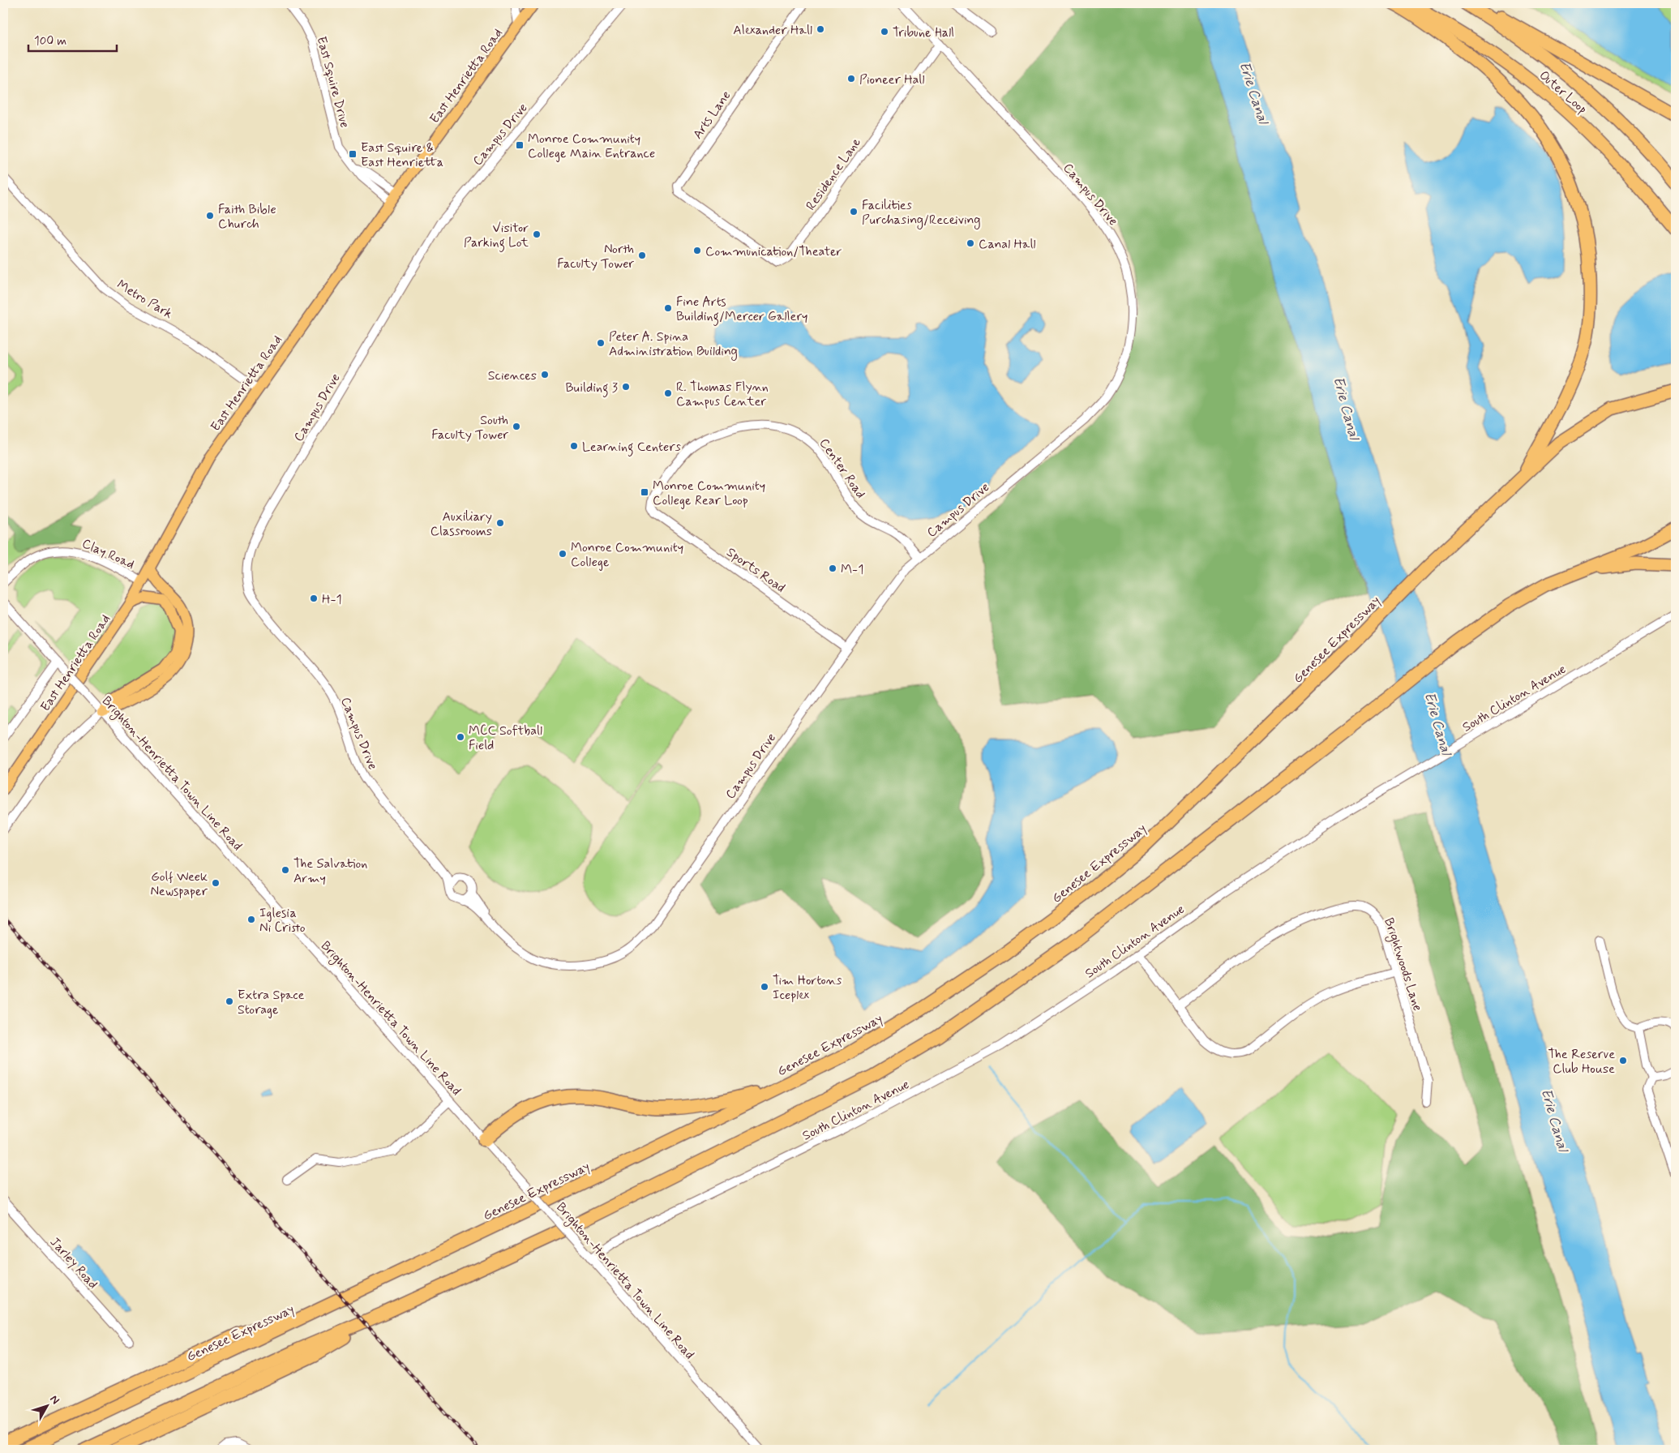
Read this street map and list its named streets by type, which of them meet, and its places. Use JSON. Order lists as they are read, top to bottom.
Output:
{
  "streets": {
    "highway": ["Outer Loop", "Genesee Expressway"],
    "main road": ["East Henrietta Road"],
    "street": [
      "East Squire Drive",
      "Arts Lane",
      "Campus Drive",
      "Residence Lane",
      "Metro Park",
      "Center Road",
      "Clay Road",
      "Sports Road",
      "South Clinton Avenue",
      "Brighton-Henrietta Town Line Road",
      "Brightwoods Lane",
      "Jarley Road"
    ]
  },
  "crossings": [
    ["East Henrietta Road", "East Squire Drive"],
    ["East Henrietta Road", "Metro Park"],
    ["East Henrietta Road", "Clay Road"],
    ["Arts Lane", "Residence Lane"],
    ["Campus Drive", "Residence Lane"],
    ["Campus Drive", "Center Road"],
    ["Campus Drive", "Sports Road"],
    ["Center Road", "Sports Road"],
    ["South Clinton Avenue", "Brighton-Henrietta Town Line Road"]
  ],
  "water": ["Erie Canal"],
  "places": {
    "other": [
      "Alexander Hall",
      "Tribune Hall",
      "Pioneer Hall",
      "Facilities Purchasing/Receiving",
      "Faith Bible Church",
      "Visitor Parking Lot",
      "Canal Hall",
      "Communication/Theater",
      "North Faculty Tower",
      "Fine Arts Building/Mercer Gallery",
      "Peter A. Spina Administration Building",
      "Sciences",
      "Building 3",
      "R. Thomas Flynn Campus Center",
      "South Faculty Tower",
      "Learning Centers",
      "Auxiliary Classrooms",
      "Monroe Community College",
      "M-1",
      "H-1",
      "MCC Softball Field",
      "The Salvation Army",
      "Golf Week Newspaper",
      "Iglesia Ni Cristo",
      "Tim Hortons Iceplex",
      "Extra Space Storage",
      "The Reserve Club House"
    ],
    "transit": ["Monroe Community College Main Entrance", "East Squire & East Henrietta", "Monroe Community College Rear Loop"]
  },
  "scale_bar": "100 m",
  "north": "top right"
}
